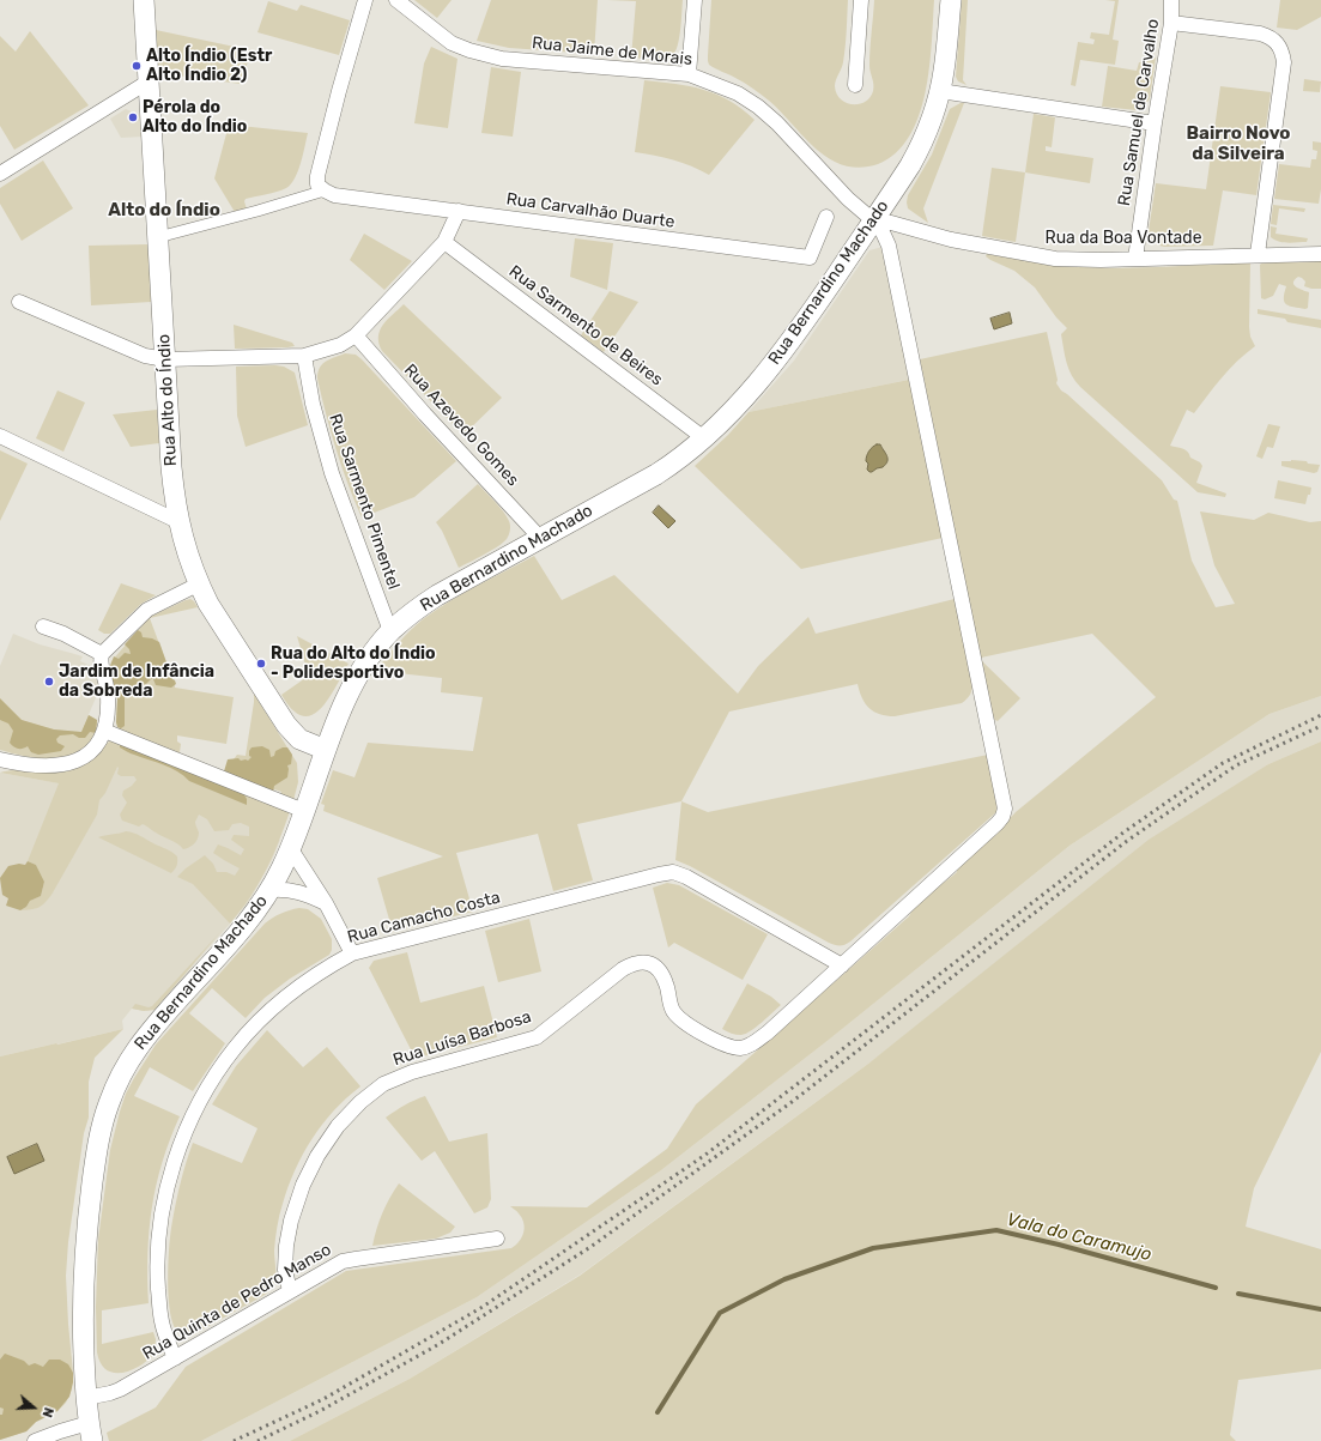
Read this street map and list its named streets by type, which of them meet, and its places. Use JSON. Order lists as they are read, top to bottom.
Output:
{
  "streets": {
    "main road": ["Rua Bernardino Machado", "Rua Alto do Índio"],
    "street": [
      "Rua Jaime de Morais",
      "Rua Samuel de Carvalho",
      "Rua Carvalhão Duarte",
      "Rua da Boa Vontade",
      "Rua Sarmento de Beires",
      "Rua Azevedo Gomes",
      "Rua Sarmento Pimentel",
      "Rua Camacho Costa",
      "Rua Luísa Barbosa",
      "Rua Quinta de Pedro Manso"
    ]
  },
  "crossings": [
    ["Rua Jaime de Morais", "Rua da Boa Vontade"],
    ["Rua Jaime de Morais", "Rua Bernardino Machado"],
    ["Rua Jaime de Morais", "Rua Luísa Barbosa"],
    ["Rua Samuel de Carvalho", "Rua da Boa Vontade"],
    ["Rua da Boa Vontade", "Rua Bernardino Machado"],
    ["Rua da Boa Vontade", "Rua Luísa Barbosa"],
    ["Rua Bernardino Machado", "Rua Sarmento de Beires"],
    ["Rua Bernardino Machado", "Rua Alto do Índio"],
    ["Rua Bernardino Machado", "Rua Azevedo Gomes"],
    ["Rua Bernardino Machado", "Rua Sarmento Pimentel"],
    ["Rua Bernardino Machado", "Rua Luísa Barbosa"],
    ["Rua Bernardino Machado", "Rua Quinta de Pedro Manso"],
    ["Rua Camacho Costa", "Rua Luísa Barbosa"],
    ["Rua Camacho Costa", "Rua Quinta de Pedro Manso"],
    ["Rua Luísa Barbosa", "Rua Quinta de Pedro Manso"]
  ],
  "districts": ["Bairro Novo da Silveira", "Alto do Índio"],
  "water": ["Vala do Caramujo"],
  "places": [
    "Alto Índio (Estr Alto Índio 2)",
    "Pérola do Alto do Índio",
    "Rua do Alto do Índio - Polidesportivo",
    "Jardim de Infância da Sobreda"
  ],
  "north": "right"
}
